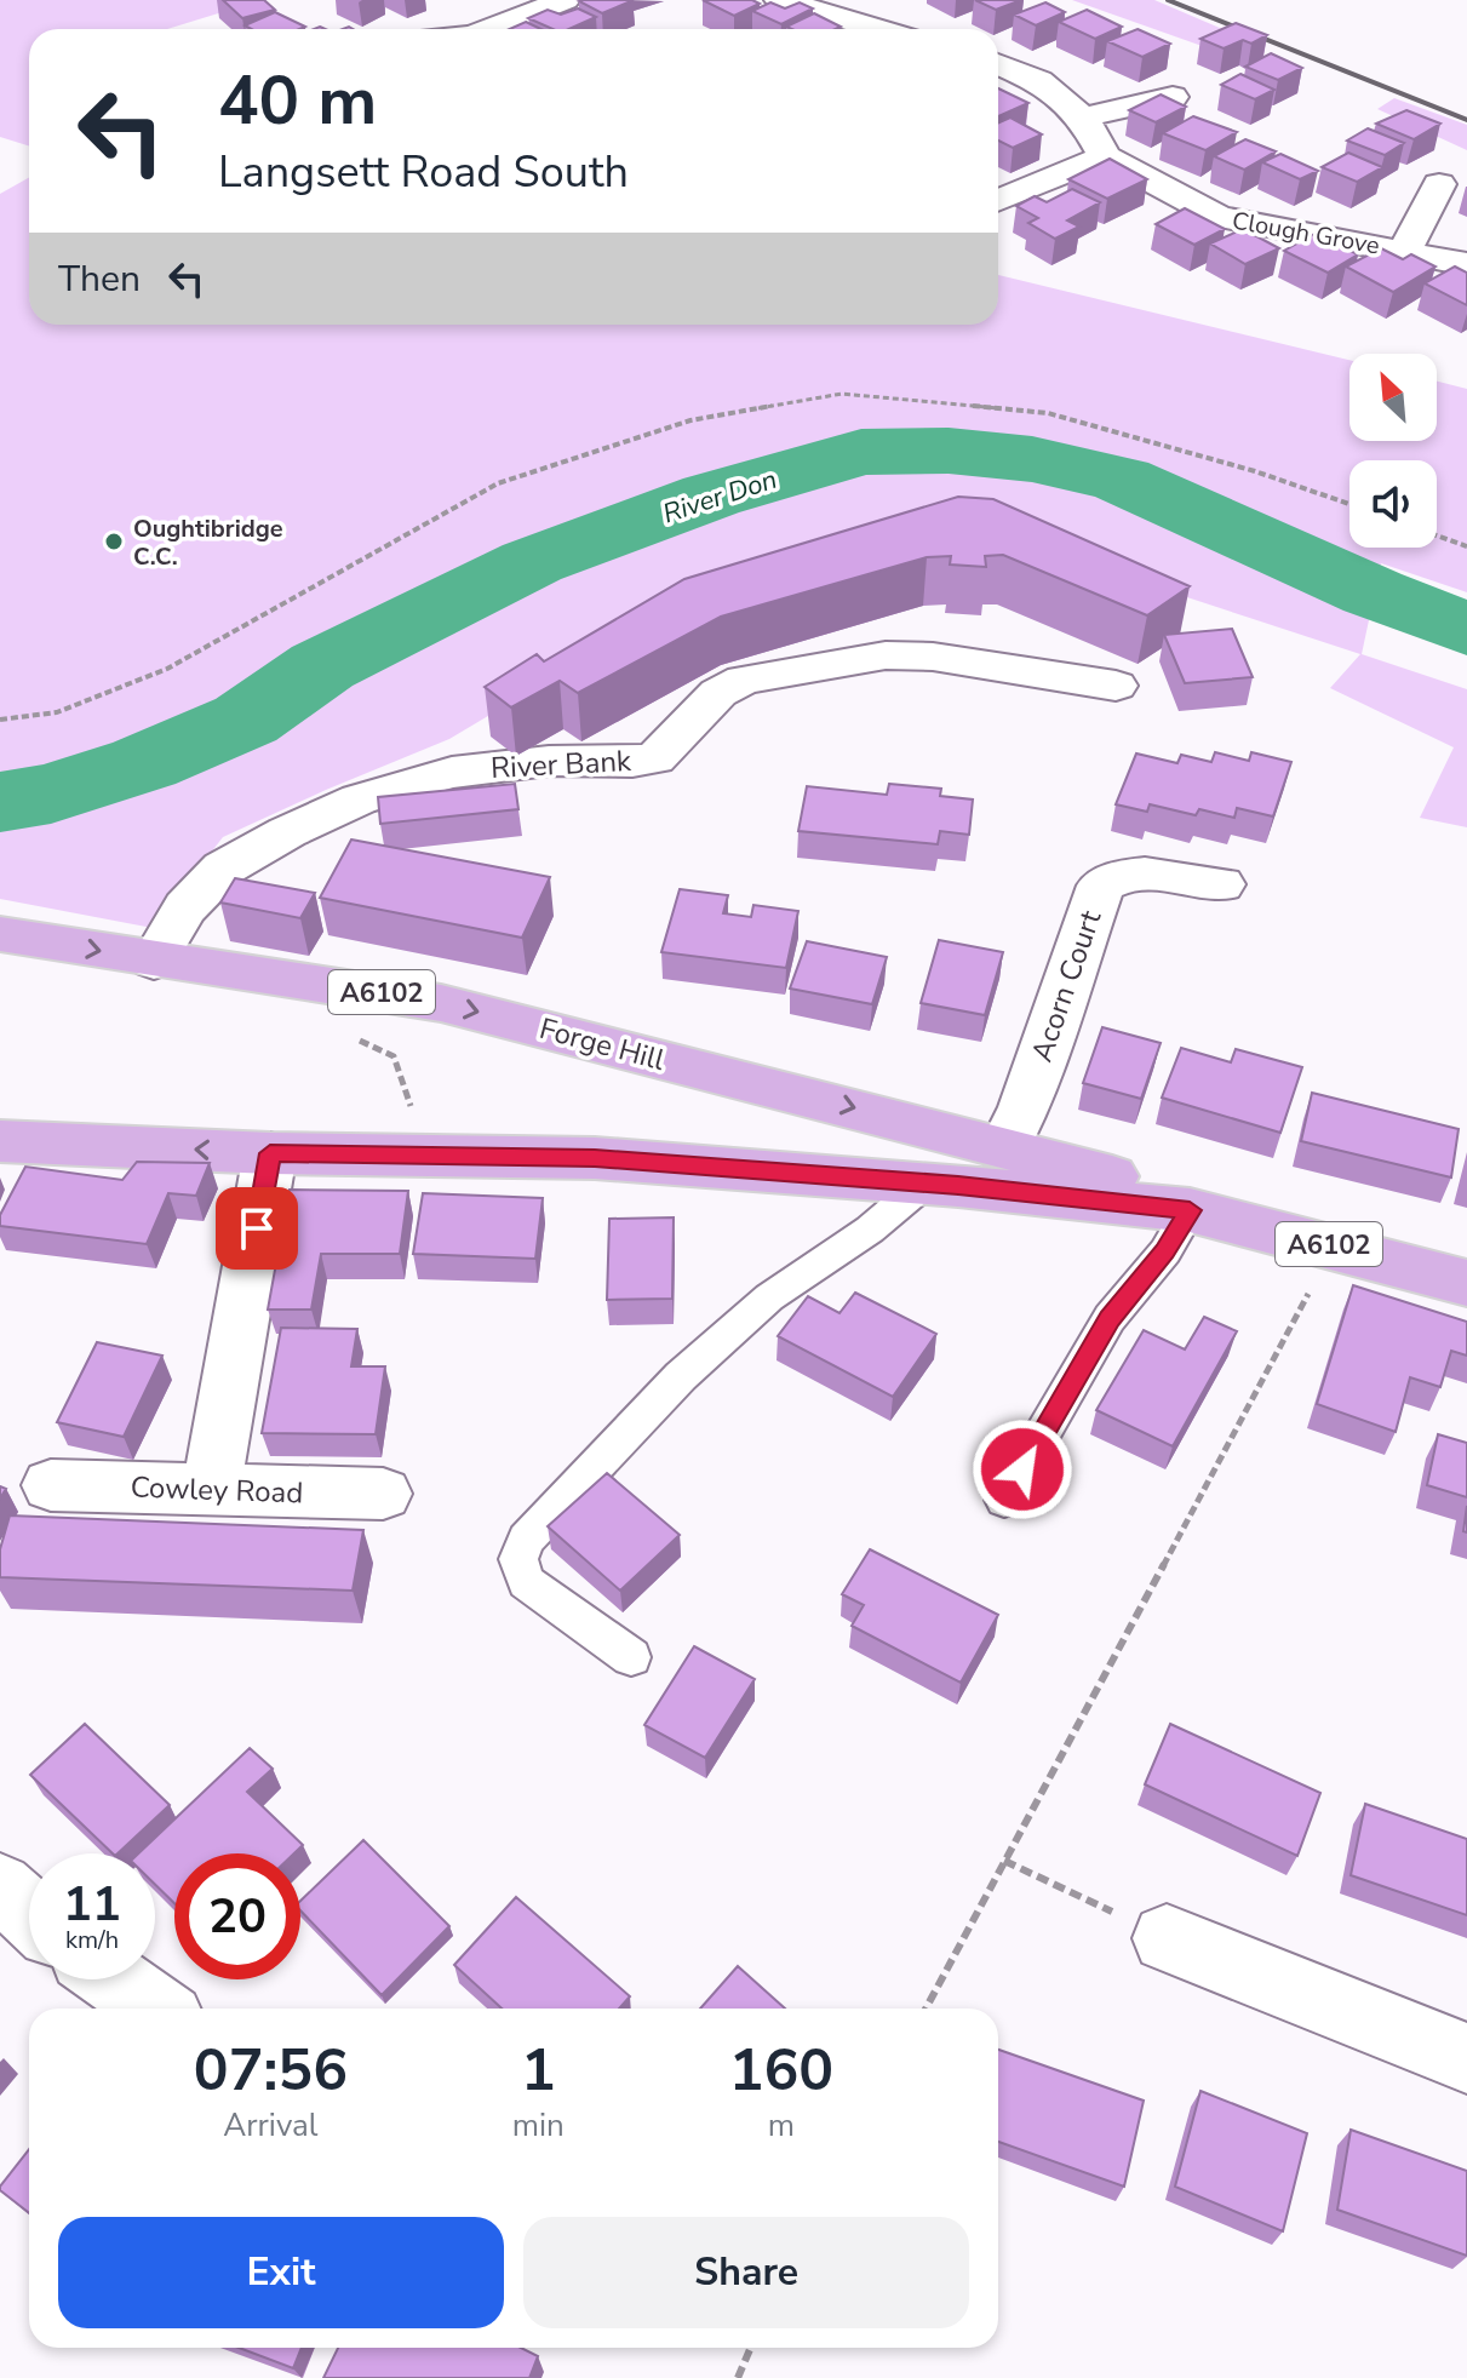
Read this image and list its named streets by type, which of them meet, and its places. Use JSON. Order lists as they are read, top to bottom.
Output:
{
  "streets": {
    "main road": ["A6102", "Forge Hill"],
    "street": [
      "Clough Grove",
      "River Bank",
      "Acorn Court",
      "Cowley Road"
    ]
  },
  "crossings": [
    ["River Bank", "Forge Hill"],
    ["Acorn Court", "Forge Hill"],
    ["A6102", "Forge Hill"]
  ],
  "water": ["River Don"],
  "places": ["Oughtibridge C.C."],
  "north": "top left",
  "page": {
    "turn": ["40 m", "Langsett Road South"],
    "then": "Then",
    "speed": "11 km/h",
    "limit": "20",
    "eta": [
      "07:56",
      "Arrival",
      "1",
      "min",
      "160",
      "m"
    ],
    "buttons": ["Exit", "Share"]
  }
}
